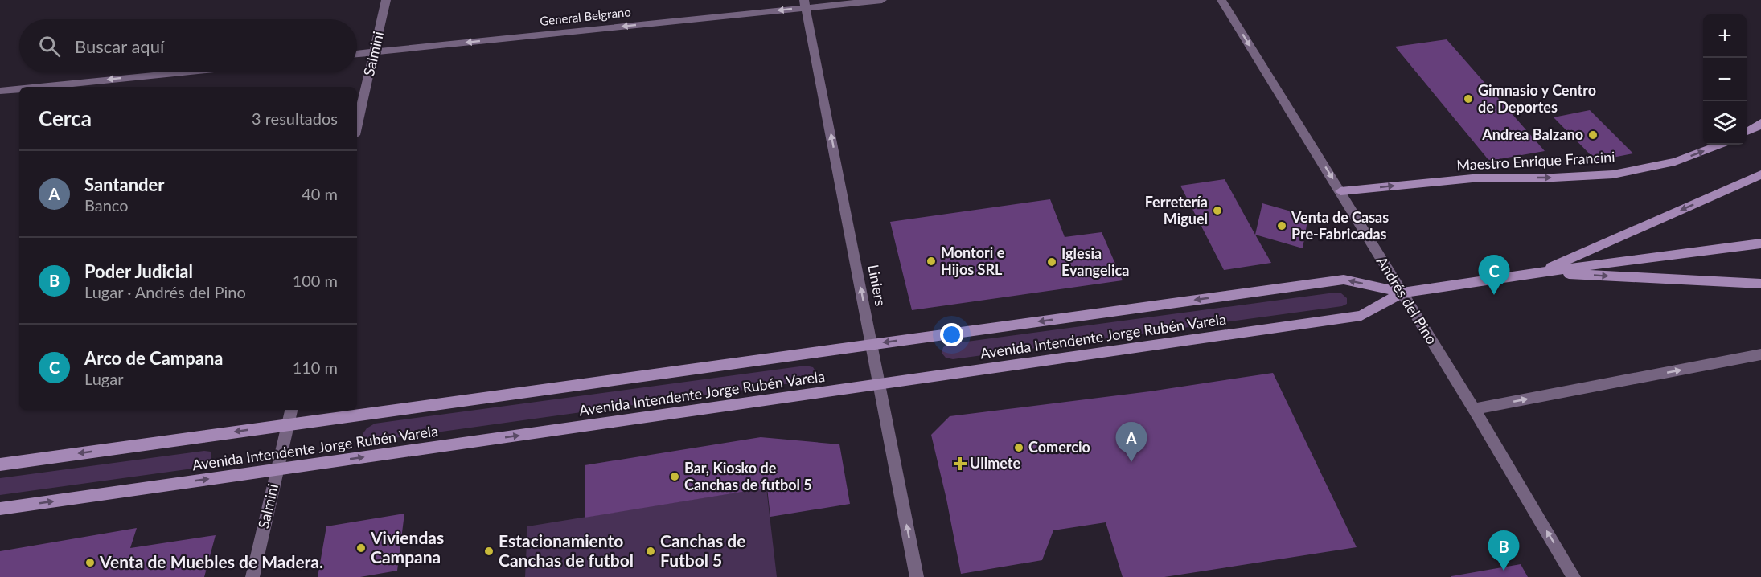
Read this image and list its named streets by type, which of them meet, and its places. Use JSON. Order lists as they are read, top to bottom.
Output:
{
  "streets": {
    "main road": ["Maestro Enrique Francini", "Avenida Intendente Jorge Rubén Varela"],
    "street": [
      "General Belgrano",
      "Salmini",
      "Liniers",
      "Andrés del Pino"
    ]
  },
  "crossings": [
    ["General Belgrano", "Salmini"],
    ["General Belgrano", "Liniers"],
    ["Salmini", "Avenida Intendente Jorge Rubén Varela"],
    ["Maestro Enrique Francini", "Andrés del Pino"],
    ["Liniers", "Avenida Intendente Jorge Rubén Varela"],
    ["Andrés del Pino", "Avenida Intendente Jorge Rubén Varela"]
  ],
  "one_way": ["General Belgrano", "Liniers"],
  "places": {
    "other": [
      "Gimnasio y Centro de Deportes",
      "Andrea Balzano",
      "Ferretería Miguel",
      "Venta de Casas Pre-Fabricadas",
      "Montori e Hijos SRL",
      "Iglesia Evangelica",
      "Comercio",
      "Bar, Kiosko de Canchas de futbol 5",
      "Viviendas Campana",
      "Estacionamiento Canchas de futbol",
      "Canchas de Futbol 5",
      "Venta de Muebles de Madera."
    ],
    "health": ["Ullmete"]
  },
  "page": {
    "map_buttons": ["+", "−"],
    "search": "Buscar aquí",
    "heading": ["Cerca", "3 resultados"],
    "list": [
      {
        "mark": "A",
        "name": "Santander",
        "note": "Banco",
        "value": "40 m"
      },
      {
        "mark": "B",
        "name": "Poder Judicial",
        "note": "Lugar · Andrés del Pino",
        "value": "100 m"
      },
      {
        "mark": "C",
        "name": "Arco de Campana",
        "note": "Lugar",
        "value": "110 m"
      }
    ],
    "pins": ["C", "A", "B"]
  }
}
